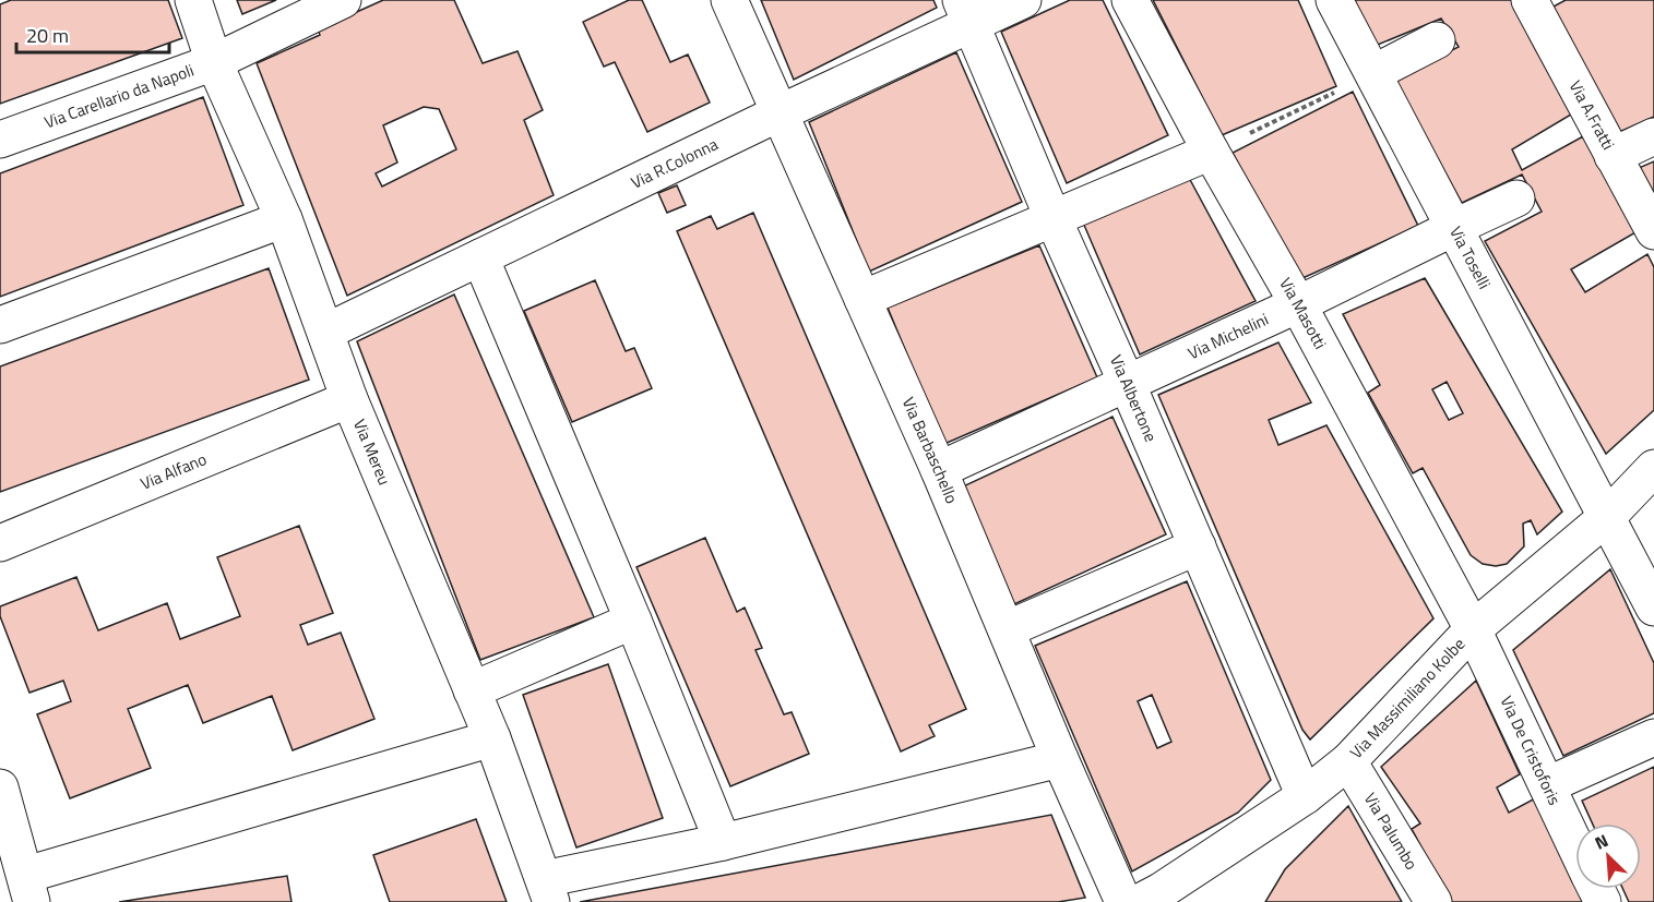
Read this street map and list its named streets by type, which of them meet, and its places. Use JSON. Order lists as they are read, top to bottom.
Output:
{
  "streets": {
    "street": [
      "Via Carellario da Napoli",
      "Via A.Fratti",
      "Via R.Colonna",
      "Via Toselli",
      "Via Masotti",
      "Via Michelini",
      "Via Albertone",
      "Via Barbaschello",
      "Via Mereu",
      "Via Alfano",
      "Via Massimiliano Kolbe",
      "Via De Cristoforis",
      "Via Palumbo"
    ]
  },
  "crossings": [
    ["Via Carellario da Napoli", "Via Mereu"],
    ["Via R.Colonna", "Via Albertone"],
    ["Via R.Colonna", "Via Barbaschello"],
    ["Via R.Colonna", "Via Mereu"],
    ["Via Toselli", "Via Michelini"],
    ["Via Toselli", "Via Massimiliano Kolbe"],
    ["Via Masotti", "Via Michelini"],
    ["Via Masotti", "Via Massimiliano Kolbe"],
    ["Via Masotti", "Via De Cristoforis"],
    ["Via Michelini", "Via Albertone"],
    ["Via Michelini", "Via Barbaschello"],
    ["Via Albertone", "Via Massimiliano Kolbe"],
    ["Via Mereu", "Via Alfano"],
    ["Via Massimiliano Kolbe", "Via De Cristoforis"],
    ["Via Massimiliano Kolbe", "Via Palumbo"]
  ],
  "scale_bar": "20 m",
  "north": "top left"
}
